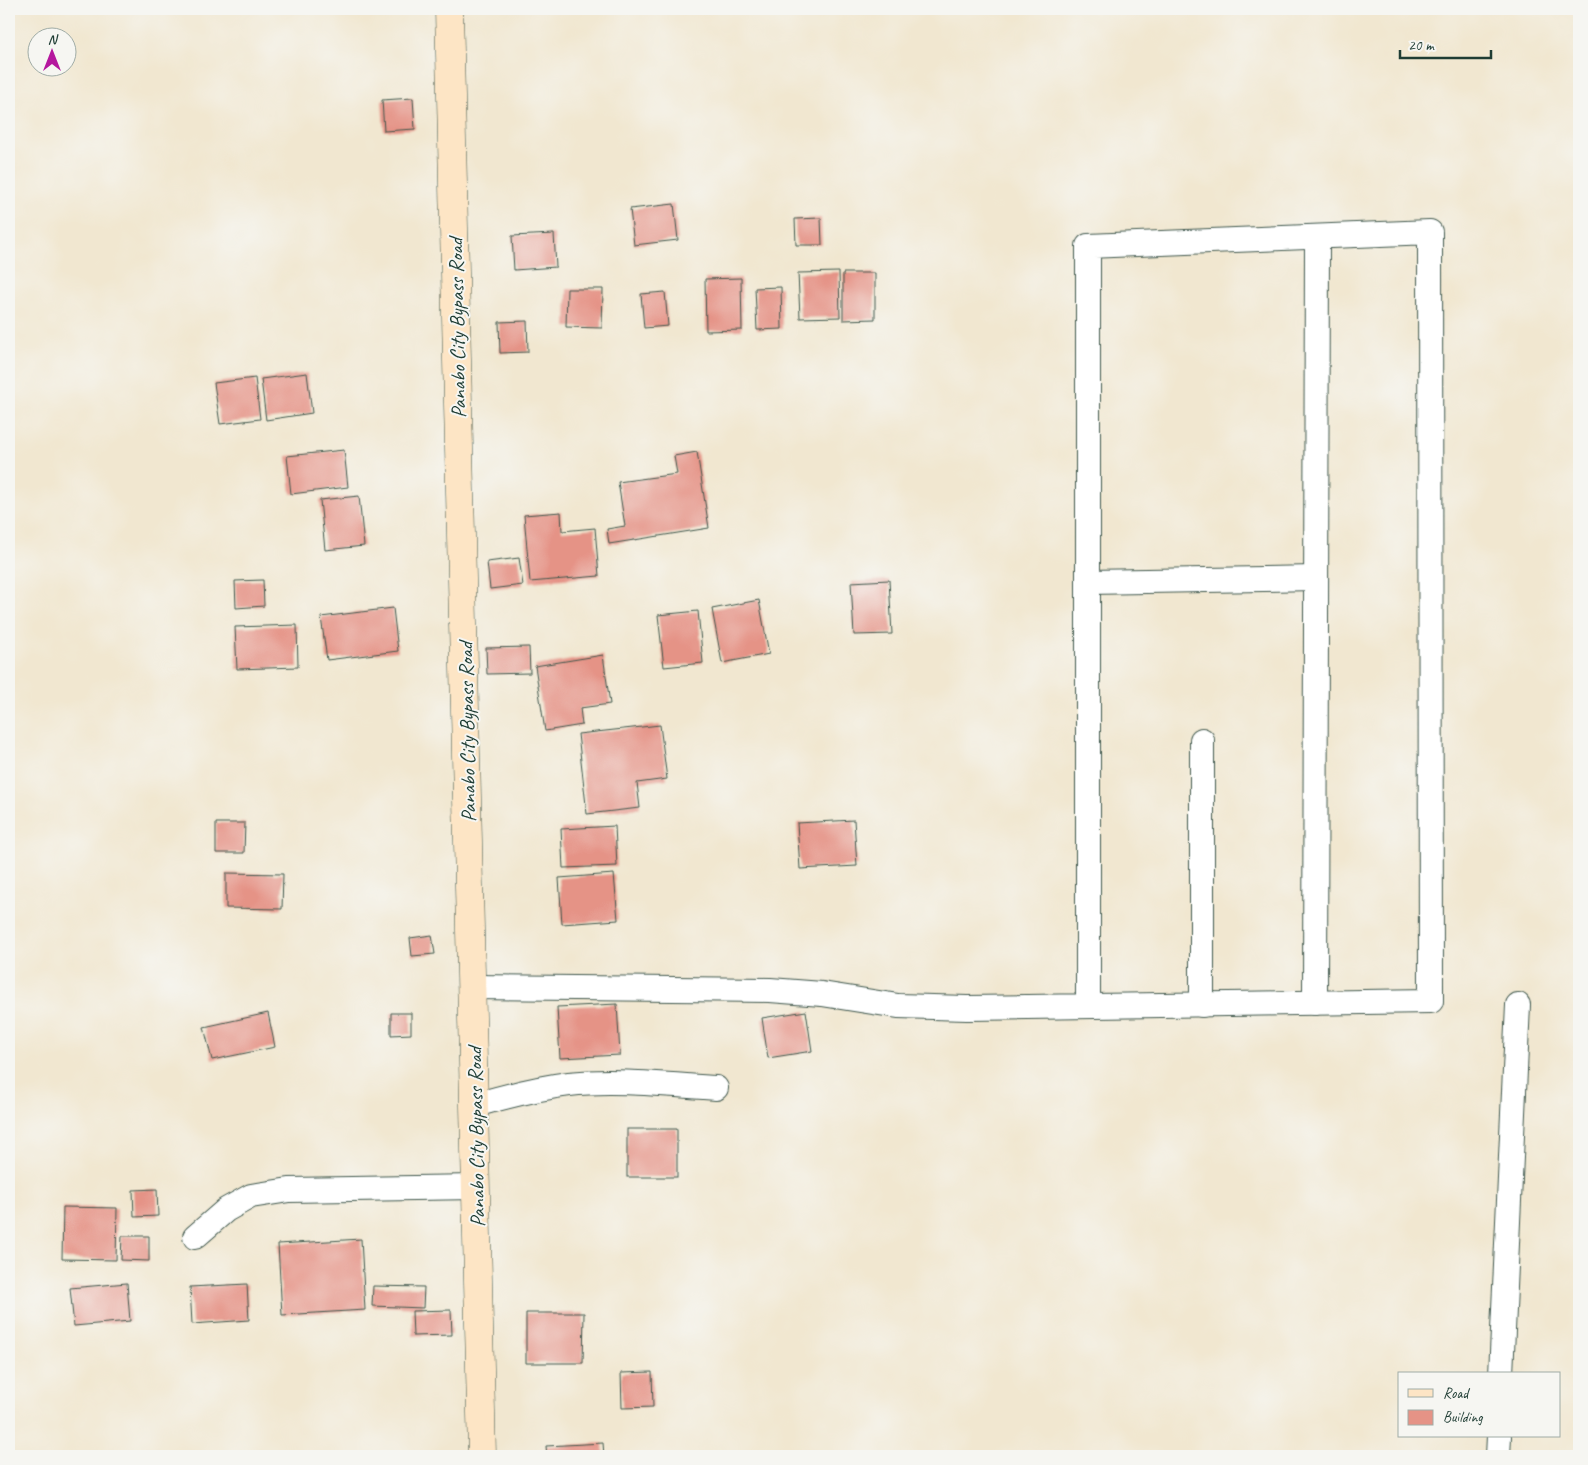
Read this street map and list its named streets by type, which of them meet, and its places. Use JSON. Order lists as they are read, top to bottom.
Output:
{
  "streets": {
    "main road": ["Panabo City Bypass Road"]
  },
  "legend": ["Road", "Building"],
  "scale_bar": "20 m",
  "north": "top"
}
